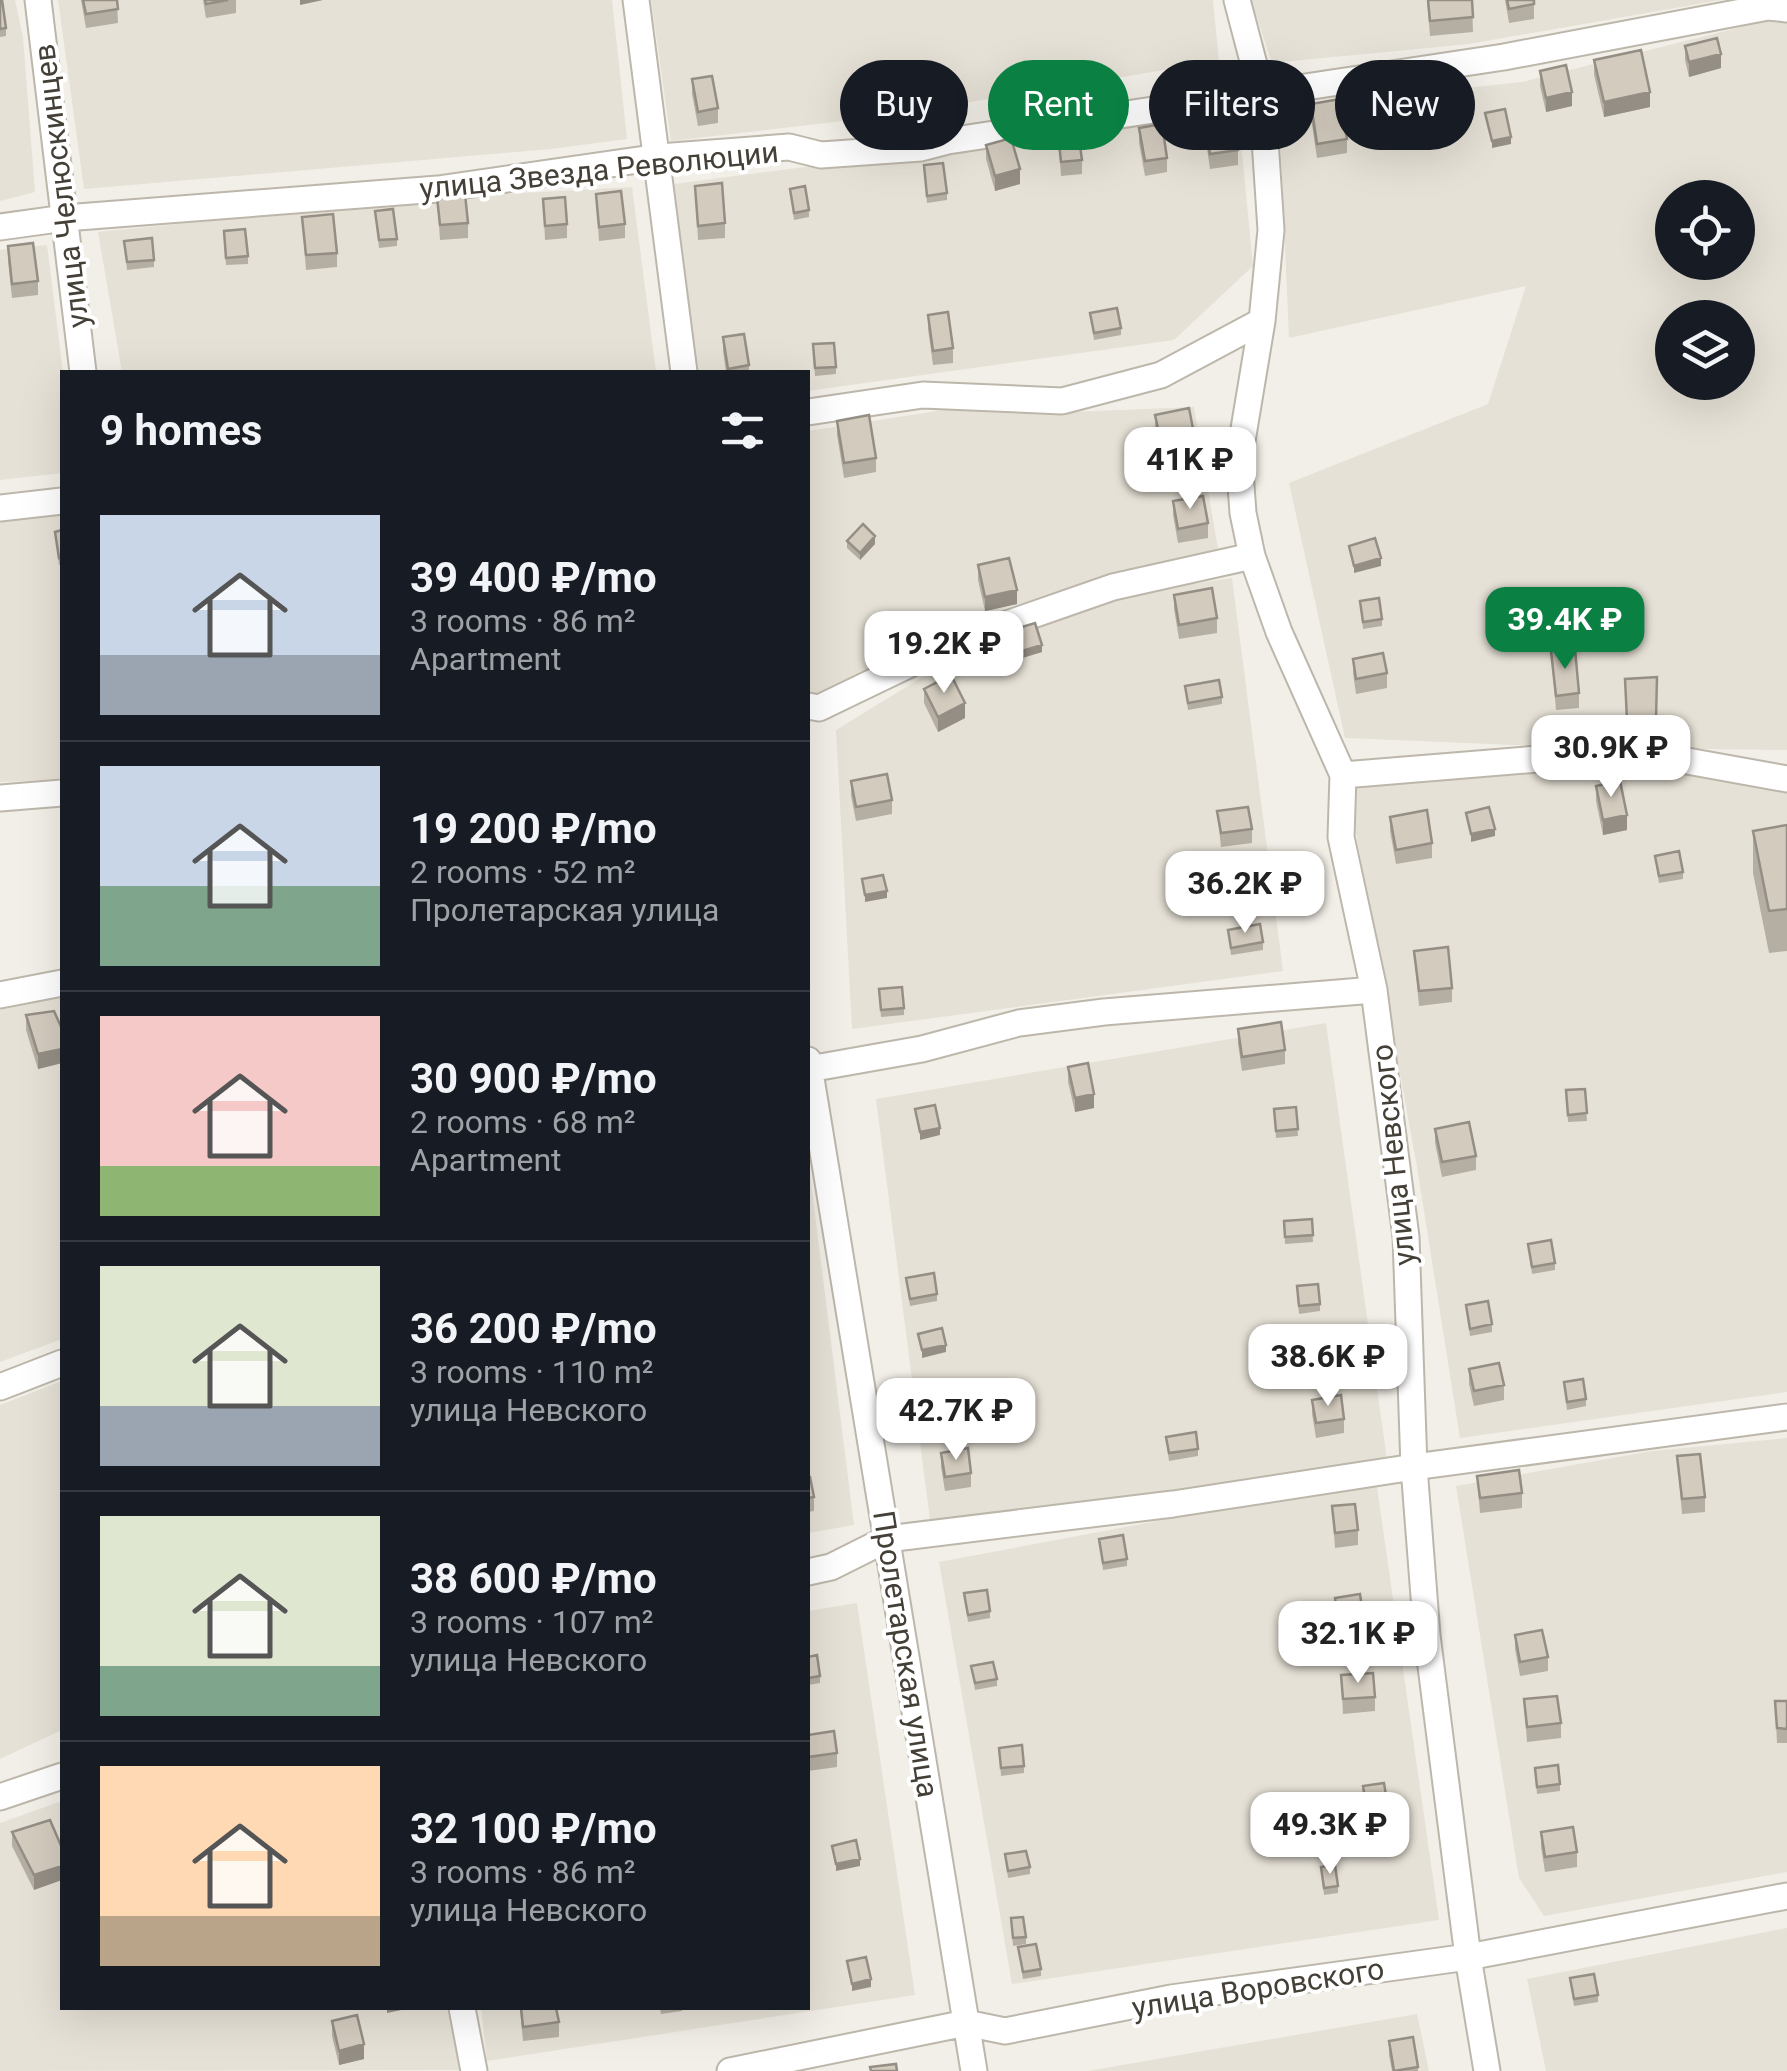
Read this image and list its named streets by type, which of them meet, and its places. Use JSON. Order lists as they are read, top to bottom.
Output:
{
  "streets": {
    "street": [
      "улица Звезда Революции",
      "улица Челюскинцев",
      "улица Невского",
      "Пролетарская улица",
      "улица Воровского"
    ]
  },
  "crossings": [
    ["улица Звезда Революции", "улица Челюскинцев"],
    ["улица Невского", "улица Воровского"],
    ["Пролетарская улица", "улица Воровского"]
  ],
  "page": {
    "chip": [
      "Buy",
      "Rent",
      "Filters",
      "New"
    ],
    "heading": "9 homes",
    "price": [
      "41K ₽",
      "39.4K ₽",
      "19.2K ₽",
      "30.9K ₽",
      "36.2K ₽",
      "38.6K ₽",
      "42.7K ₽",
      "32.1K ₽",
      "49.3K ₽"
    ],
    "list": [
      {
        "name": "39 400 ₽/mo",
        "note": "3 rooms · 86 m² · Apartment"
      },
      {
        "name": "19 200 ₽/mo",
        "note": "2 rooms · 52 m² · Пролетарская улица"
      },
      {
        "name": "30 900 ₽/mo",
        "note": "2 rooms · 68 m² · Apartment"
      },
      {
        "name": "36 200 ₽/mo",
        "note": "3 rooms · 110 m² · улица Невского"
      },
      {
        "name": "38 600 ₽/mo",
        "note": "3 rooms · 107 m² · улица Невского"
      },
      {
        "name": "32 100 ₽/mo",
        "note": "3 rooms · 86 m² · улица Невского"
      }
    ]
  }
}
